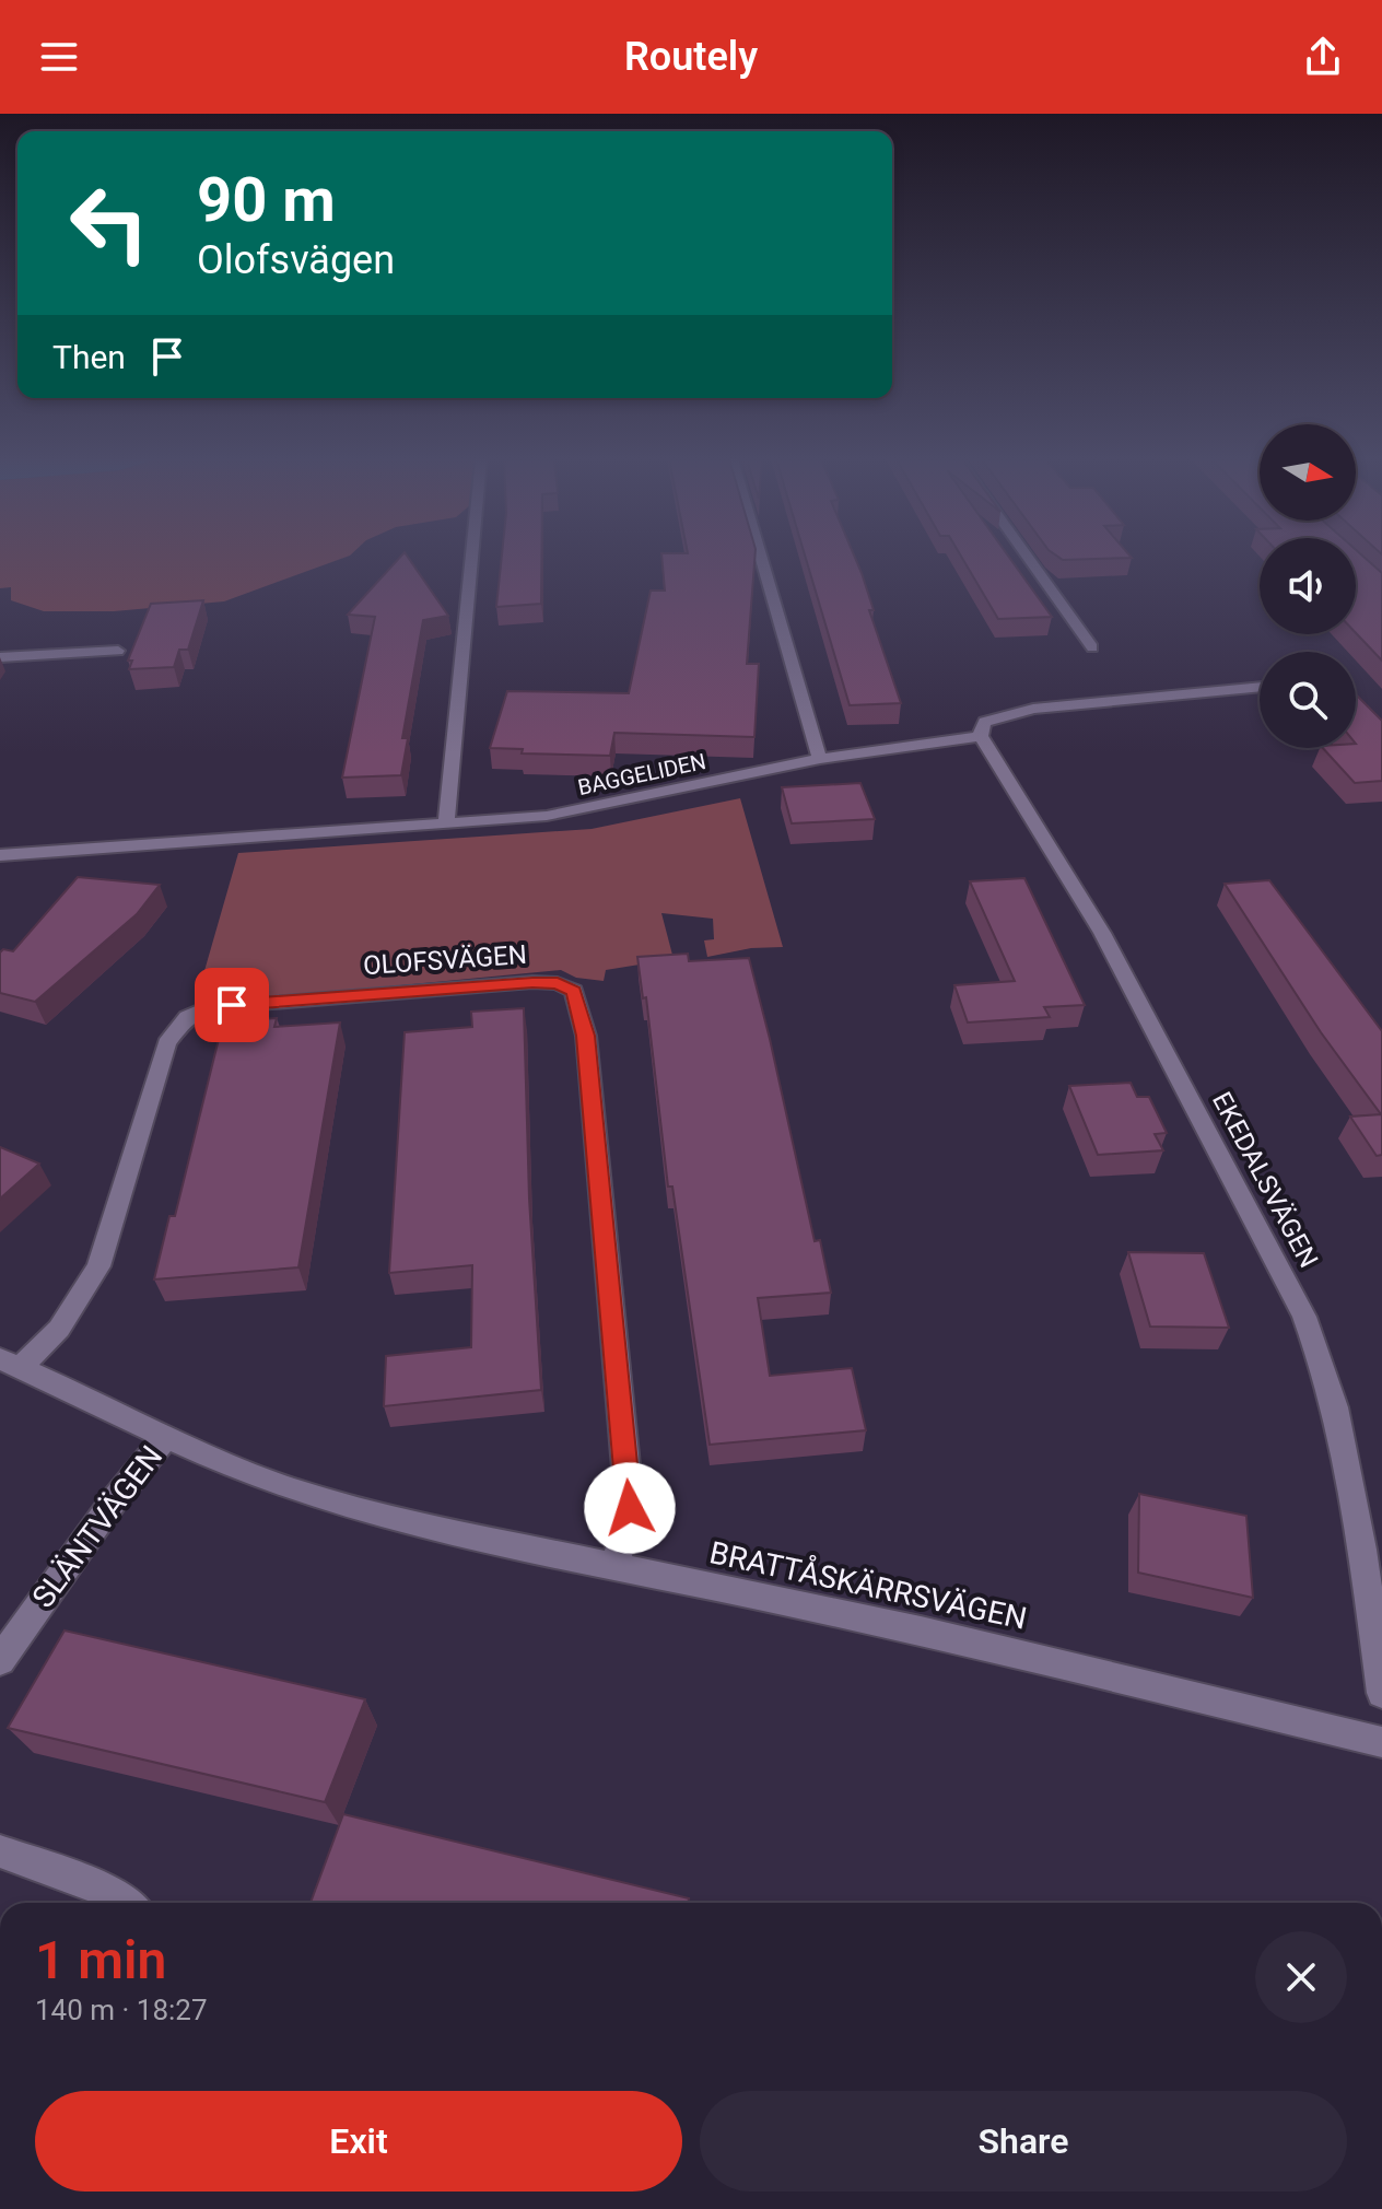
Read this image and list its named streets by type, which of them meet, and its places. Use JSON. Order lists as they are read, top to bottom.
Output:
{
  "streets": {
    "street": [
      "BAGGELIDEN",
      "OLOFSVÄGEN",
      "EKEDALSVÄGEN",
      "SLÄNTVÄGEN",
      "BRATTÅSKÄRRSVÄGEN"
    ]
  },
  "crossings": [
    ["BAGGELIDEN", "EKEDALSVÄGEN"],
    ["OLOFSVÄGEN", "BRATTÅSKÄRRSVÄGEN"],
    ["SLÄNTVÄGEN", "BRATTÅSKÄRRSVÄGEN"]
  ],
  "north": "right",
  "page": {
    "header": "Routely",
    "turn": ["90 m", "Olofsvägen"],
    "then": "Then",
    "heading": ["1 min", "140 m · 18:27"],
    "buttons": ["Exit", "Share"]
  }
}
